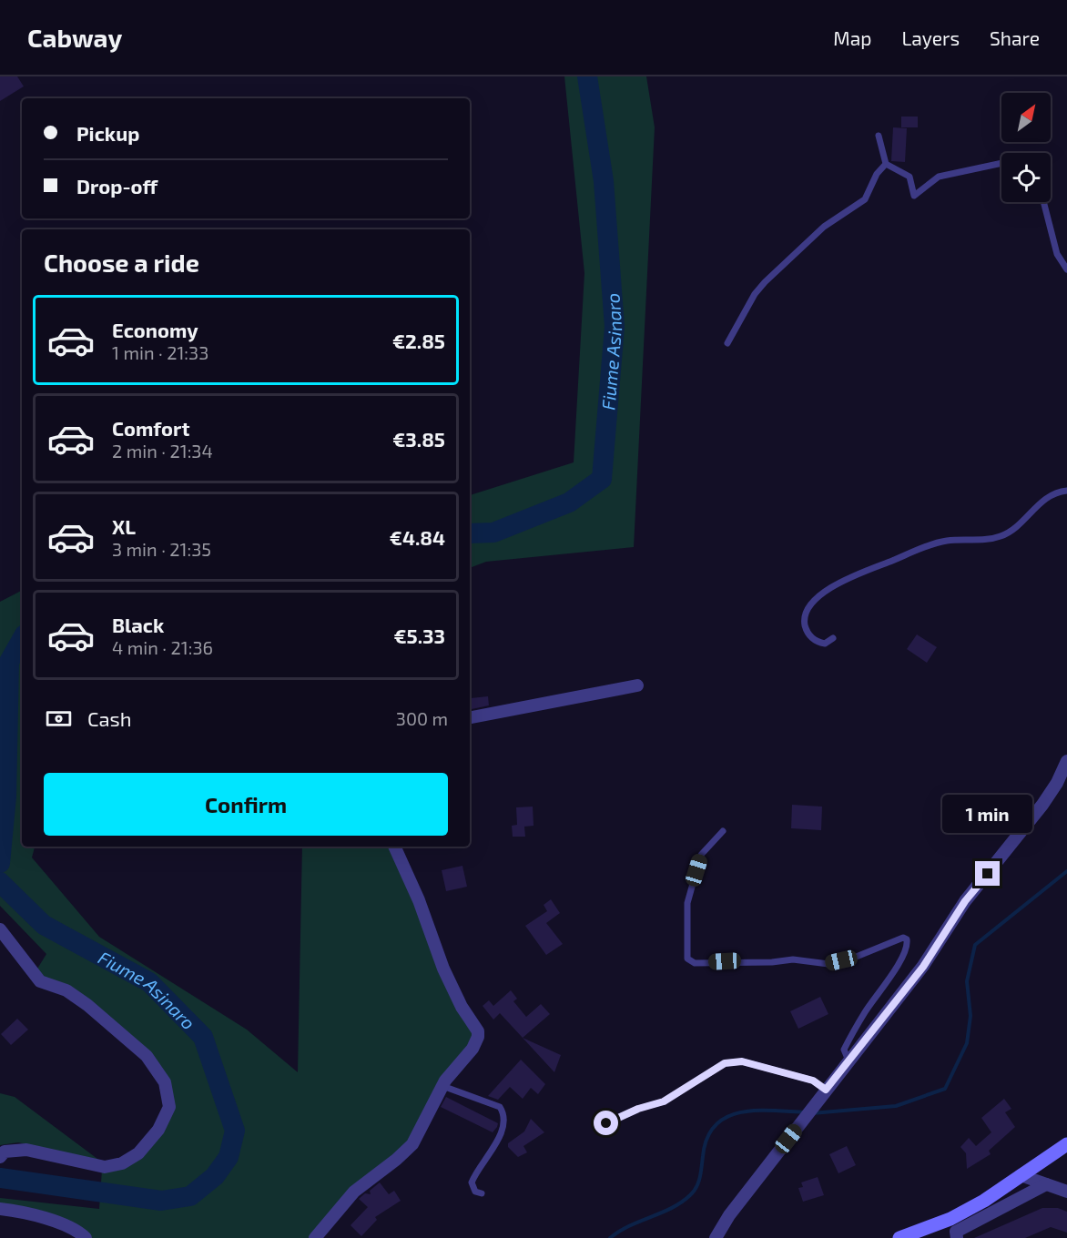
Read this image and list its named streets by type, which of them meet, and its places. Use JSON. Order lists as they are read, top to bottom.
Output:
{
  "water": ["Fiume Asinaro"],
  "north": "top right",
  "page": {
    "header": "Cabway",
    "nav": ["Map", "Layers", "Share"],
    "banner": ["Pickup", "Drop-off"],
    "heading": "Choose a ride",
    "list": [
      {
        "name": "Economy",
        "note": "1 min · 21:33",
        "value": "€2.85"
      },
      {
        "name": "Comfort",
        "note": "2 min · 21:34",
        "value": "€3.85"
      },
      {
        "name": "XL",
        "note": "3 min · 21:35",
        "value": "€4.84"
      },
      {
        "name": "Black",
        "note": "4 min · 21:36",
        "value": "€5.33"
      }
    ],
    "pay": ["Cash", "300 m"],
    "buttons": "Confirm",
    "bubble": "1 min"
  }
}
